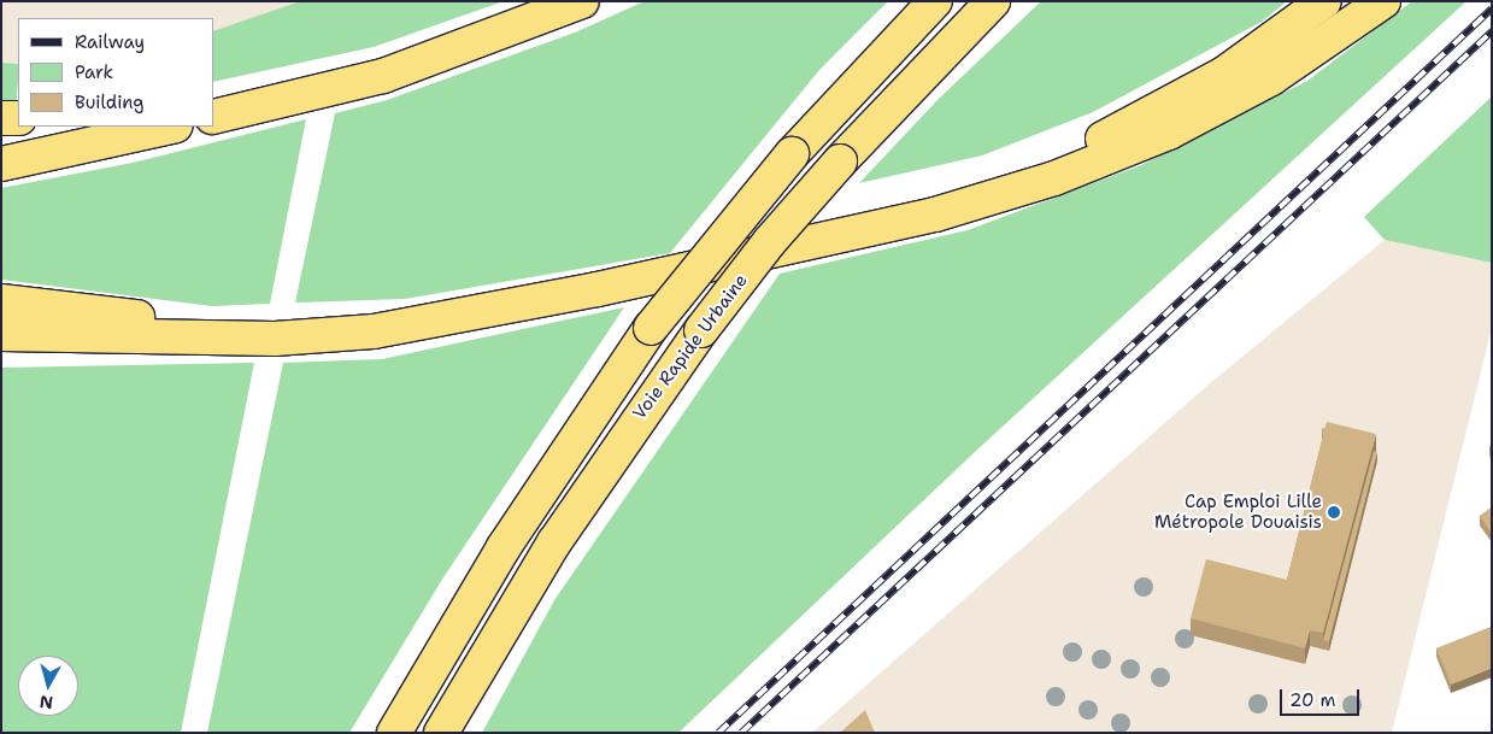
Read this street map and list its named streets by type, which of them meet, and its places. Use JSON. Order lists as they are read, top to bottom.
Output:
{
  "streets": {
    "highway": ["Voie Rapide Urbaine"]
  },
  "places": ["Cap Emploi Lille Métropole Douaisis"],
  "legend": ["Railway", "Park", "Building"],
  "scale_bar": "20 m",
  "north": "bottom"
}
